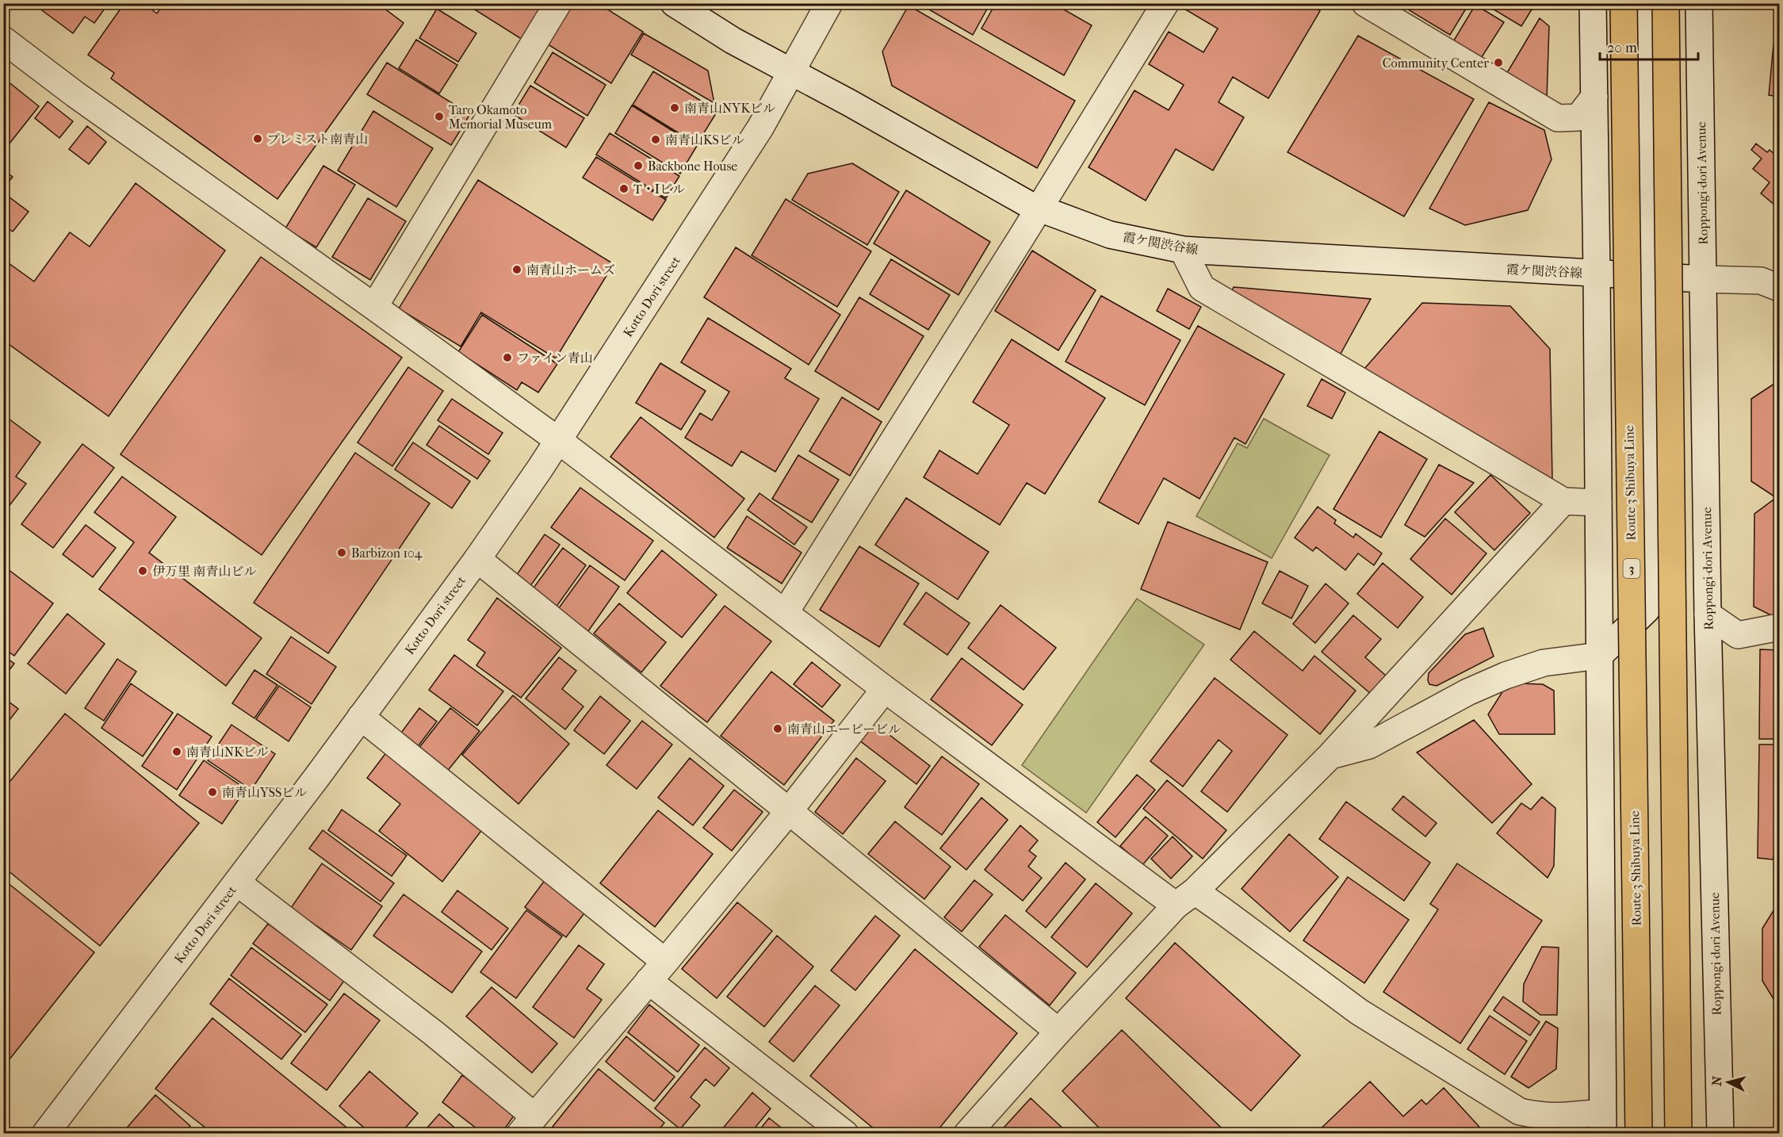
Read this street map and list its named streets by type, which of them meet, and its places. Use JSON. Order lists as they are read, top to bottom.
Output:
{
  "streets": {
    "highway": ["Route 3 Shibuya Line", "3"],
    "street": ["Roppongi-dori Avenue", "霞ケ関渋谷線", "Kotto Dori street"]
  },
  "crossings": [
    ["Roppongi-dori Avenue", "霞ケ関渋谷線"],
    ["霞ケ関渋谷線", "Kotto Dori street"]
  ],
  "places": [
    "Community Center",
    "南青山NYKビル",
    "Taro Okamoto Memorial Museum",
    "プレミスト南青山",
    "南青山KSビル",
    "Backbone House",
    "T・Iビル",
    "南青山ホームズ",
    "ファイン青山",
    "Barbizon 104",
    "伊万里 南青山ビル",
    "南青山エービービル",
    "南青山NKビル",
    "南青山YSSビル"
  ],
  "scale_bar": "20 m",
  "north": "left"
}
